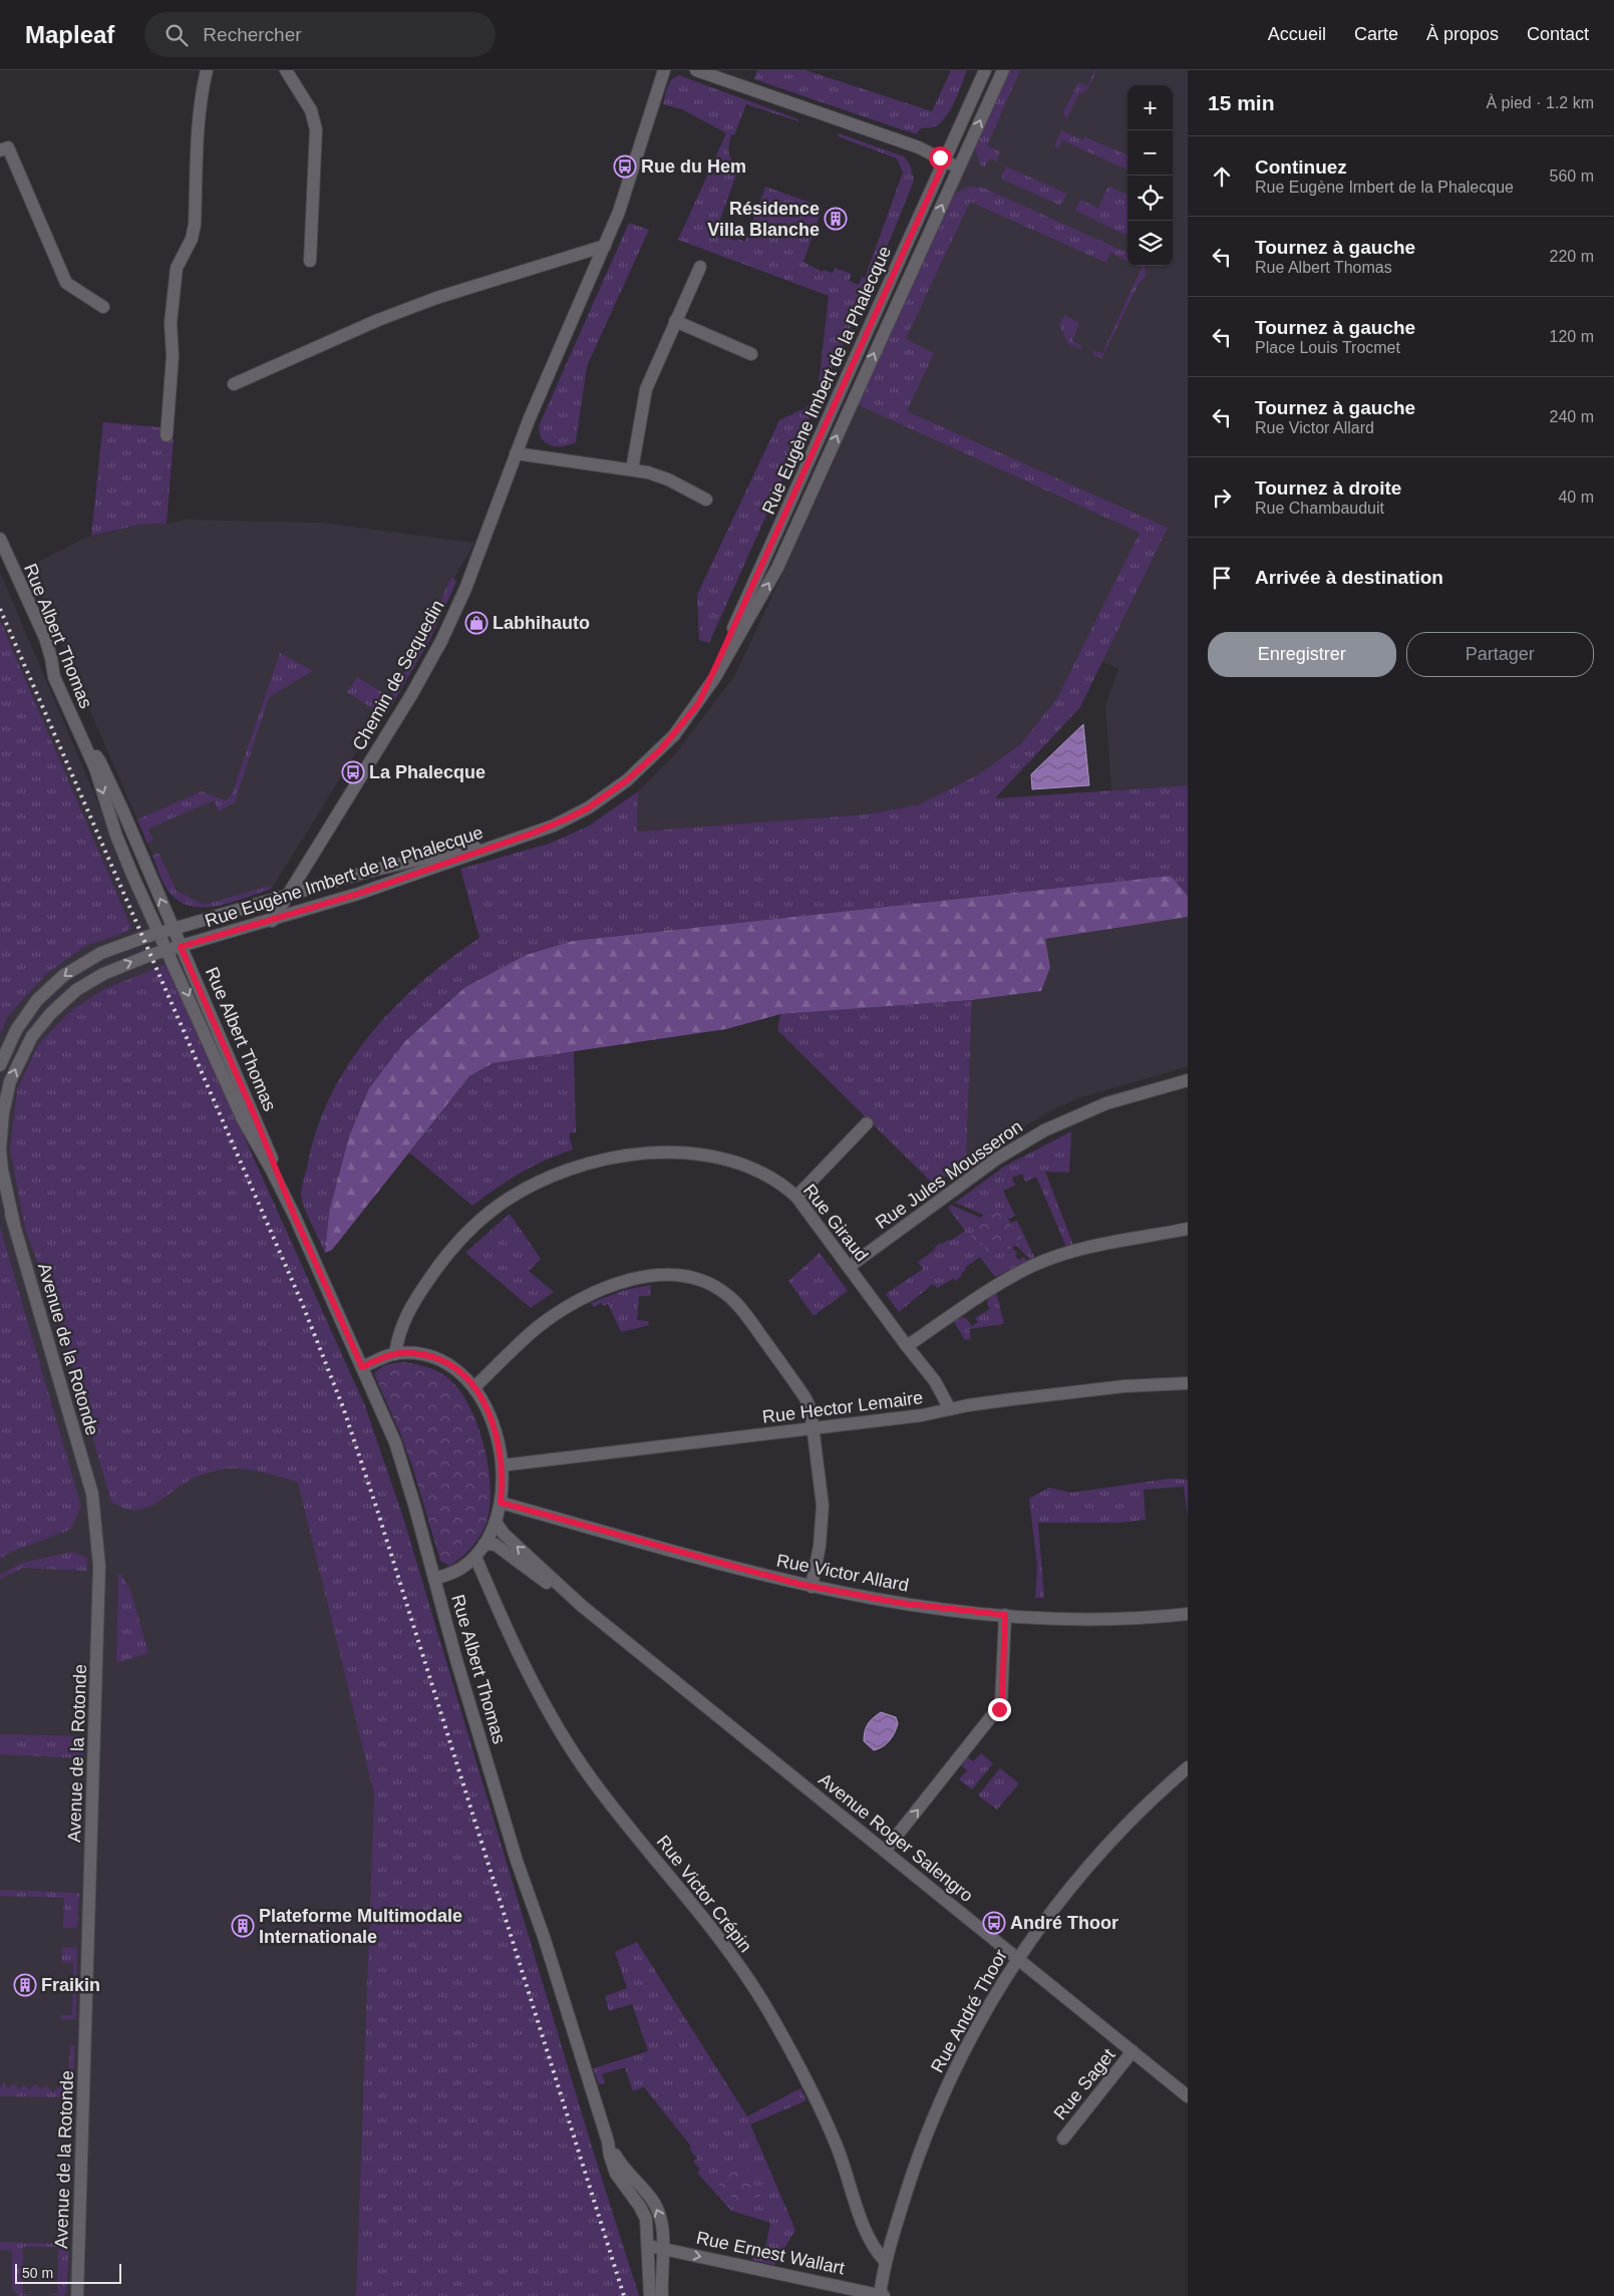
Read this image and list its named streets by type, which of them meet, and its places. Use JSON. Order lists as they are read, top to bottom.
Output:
{
  "streets": {
    "street": [
      "Rue Eugène Imbert de la Phalecque",
      "Rue Albert Thomas",
      "Chemin de Sequedin",
      "Rue Jules Mousseron",
      "Rue Giraud",
      "Avenue de la Rotonde",
      "Rue Hector Lemaire",
      "Rue Victor Allard",
      "Avenue Roger Salengro",
      "Rue Victor Crépin",
      "Rue André Thoor",
      "Rue Saget",
      "Rue Ernest Wallart"
    ]
  },
  "crossings": [
    ["Rue Eugène Imbert de la Phalecque", "Rue Albert Thomas"],
    ["Rue Eugène Imbert de la Phalecque", "Chemin de Sequedin"],
    ["Rue Eugène Imbert de la Phalecque", "Avenue de la Rotonde"],
    ["Rue Albert Thomas", "Avenue de la Rotonde"],
    ["Rue Albert Thomas", "Rue Ernest Wallart"],
    ["Rue Jules Mousseron", "Rue Giraud"],
    ["Rue Giraud", "Rue Hector Lemaire"],
    ["Avenue Roger Salengro", "Rue André Thoor"],
    ["Avenue Roger Salengro", "Rue Saget"],
    ["Rue Victor Crépin", "Rue André Thoor"],
    ["Rue André Thoor", "Rue Ernest Wallart"]
  ],
  "one_way": ["Rue Ernest Wallart"],
  "places": {
    "bus stop": ["Rue du Hem", "La Phalecque", "André Thoor"],
    "building": ["Résidence Villa Blanche", "Plateforme Multimodale Internationale", "Fraikin"],
    "shop": ["Labhihauto"]
  },
  "scale_bar": "50 m",
  "page": {
    "header": "Mapleaf",
    "search": "Rechercher",
    "nav": [
      "Accueil",
      "Carte",
      "À propos",
      "Contact"
    ],
    "heading": ["15 min", "À pied · 1.2 km"],
    "map_buttons": ["+", "−"],
    "list": [
      ["Continuez", "Rue Eugène Imbert de la Phalecque", "560 m"],
      ["Tournez à gauche", "Rue Albert Thomas", "220 m"],
      ["Tournez à gauche", "Place Louis Trocmet", "120 m"],
      ["Tournez à gauche", "Rue Victor Allard", "240 m"],
      ["Tournez à droite", "Rue Chambauduit", "40 m"],
      "Arrivée à destination"
    ],
    "buttons": ["Enregistrer", "Partager"],
    "scale": "50 m"
  }
}
